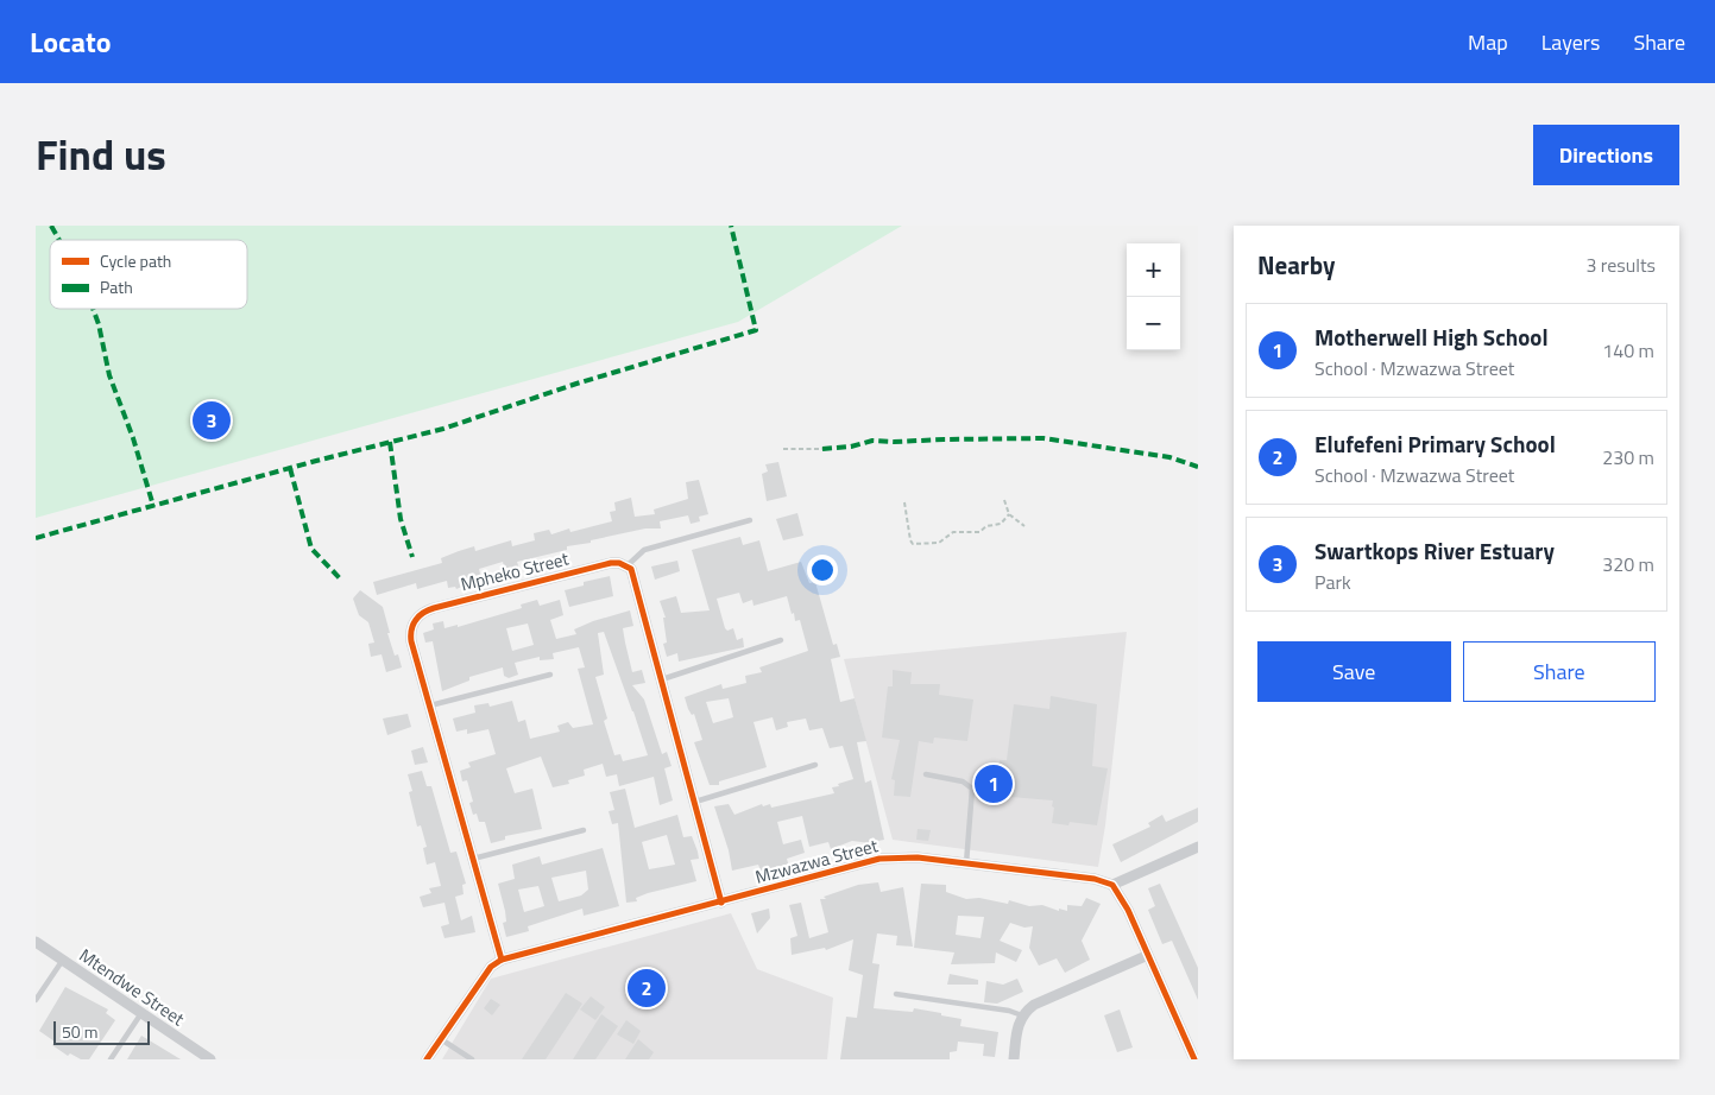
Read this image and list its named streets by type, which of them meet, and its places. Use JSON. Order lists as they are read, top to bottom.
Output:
{
  "streets": {
    "street": ["Mpheko Street", "Mzwazwa Street", "Mtendwe Street"]
  },
  "crossings": [
    ["Mpheko Street", "Mzwazwa Street"]
  ],
  "legend": ["Cycle path", "Path"],
  "scale_bar": "50 m",
  "page": {
    "header": "Locato",
    "nav": ["Map", "Layers", "Share"],
    "title": "Find us",
    "buttons": [
      "Directions",
      ["Save", "Share"]
    ],
    "heading": ["Nearby", "3 results"],
    "map_buttons": ["+", "−"],
    "list": [
      {
        "mark": "1",
        "name": "Motherwell High School",
        "note": "School · Mzwazwa Street",
        "value": "140 m"
      },
      {
        "mark": "2",
        "name": "Elufefeni Primary School",
        "note": "School · Mzwazwa Street",
        "value": "230 m"
      },
      {
        "mark": "3",
        "name": "Swartkops River Estuary",
        "note": "Park",
        "value": "320 m"
      }
    ],
    "pins": ["3", "1", "2"],
    "scale": "50 m"
  }
}
